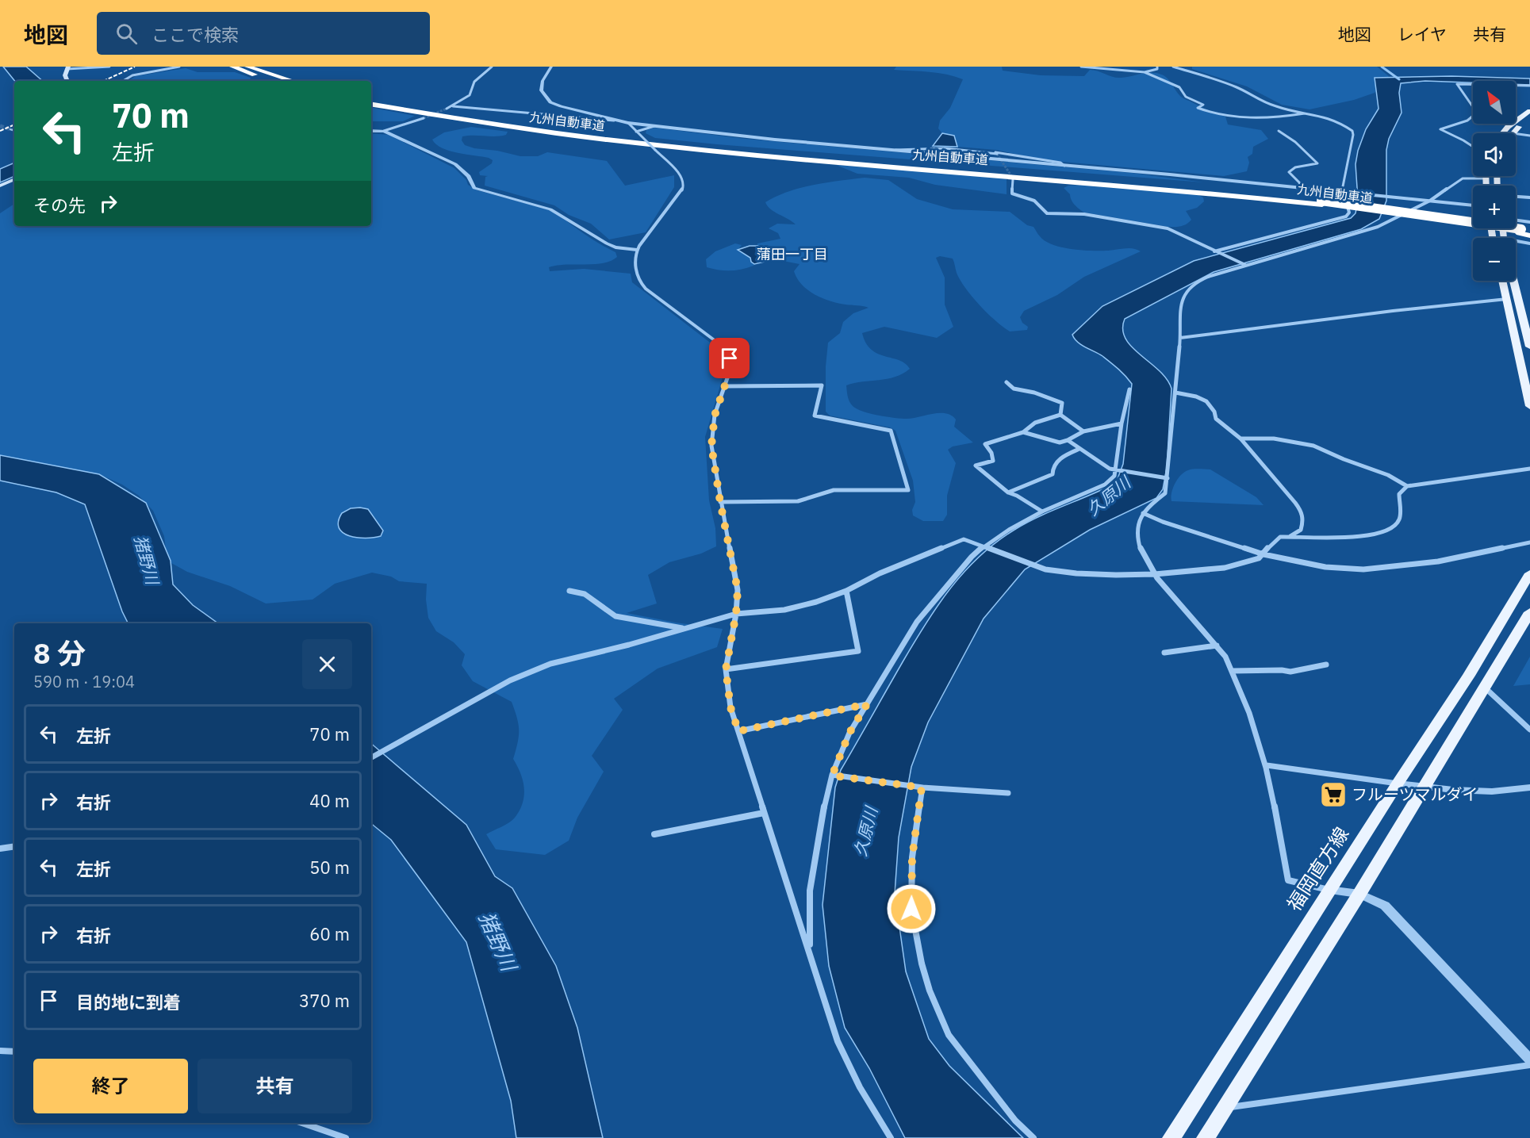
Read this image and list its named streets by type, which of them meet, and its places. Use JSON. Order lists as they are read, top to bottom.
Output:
{
  "streets": {
    "highway": ["九州自動車道"],
    "main road": ["福岡直方線"]
  },
  "districts": ["蒲田一丁目"],
  "water": ["久原川", "猪野川"],
  "places": {
    "supermarket": ["フルーツマルダイ"]
  },
  "north": "top left",
  "page": {
    "header": "地図",
    "search": "ここで検索",
    "nav": ["地図", "レイヤ", "共有"],
    "map_buttons": ["+", "−"],
    "turn": ["70 m", "左折"],
    "then": "その先",
    "heading": ["8 分", "590 m · 19:04"],
    "list": [
      {
        "name": "左折",
        "value": "70 m"
      },
      {
        "name": "右折",
        "value": "40 m"
      },
      {
        "name": "左折",
        "value": "50 m"
      },
      {
        "name": "右折",
        "value": "60 m"
      },
      {
        "name": "目的地に到着",
        "value": "370 m"
      }
    ],
    "buttons": ["終了", "共有"]
  }
}
